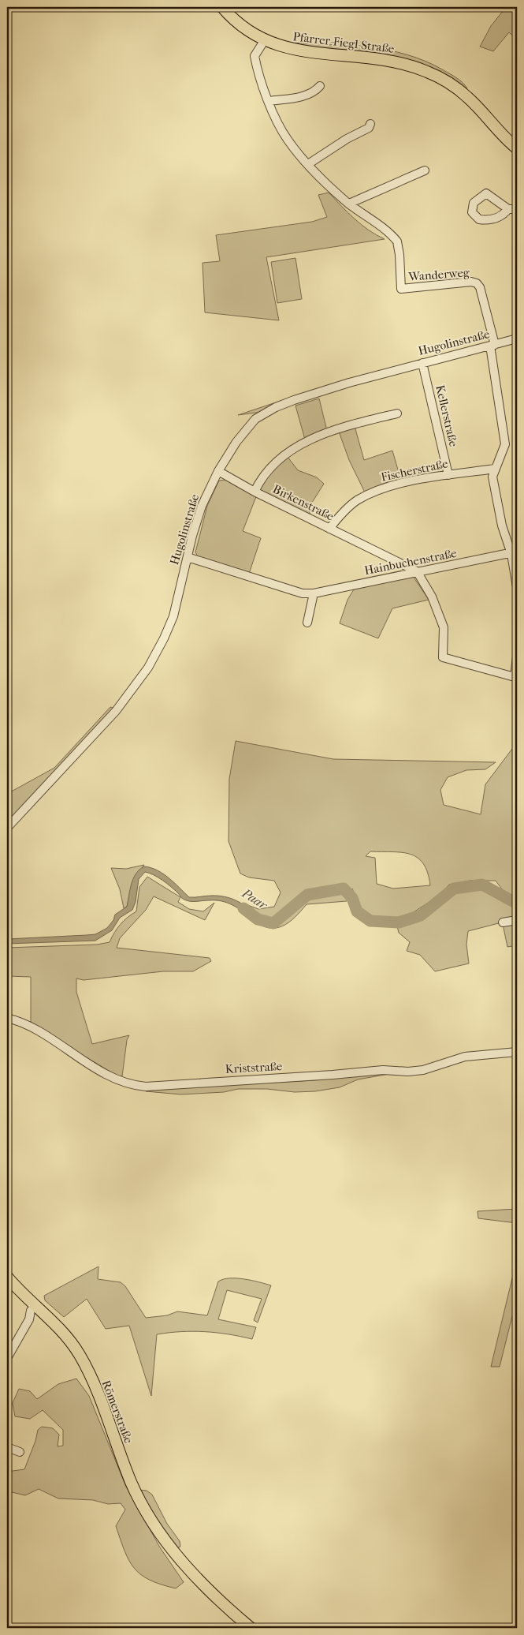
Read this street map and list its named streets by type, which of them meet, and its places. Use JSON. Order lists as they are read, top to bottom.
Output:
{
  "streets": {
    "main road": ["Pfarrer-Fiegl-Straße", "Römerstraße"],
    "street": [
      "Wanderweg",
      "Hugolinstraße",
      "Kellerstraße",
      "Fischerstraße",
      "Birkenstraße",
      "Hainbuchenstraße",
      "Kriststraße"
    ]
  },
  "crossings": [
    ["Pfarrer-Fiegl-Straße", "Wanderweg"],
    ["Wanderweg", "Hugolinstraße"],
    ["Hugolinstraße", "Kellerstraße"],
    ["Hugolinstraße", "Birkenstraße"],
    ["Hugolinstraße", "Hainbuchenstraße"],
    ["Kellerstraße", "Fischerstraße"],
    ["Fischerstraße", "Birkenstraße"],
    ["Birkenstraße", "Hainbuchenstraße"]
  ],
  "water": ["Paar"]
}
